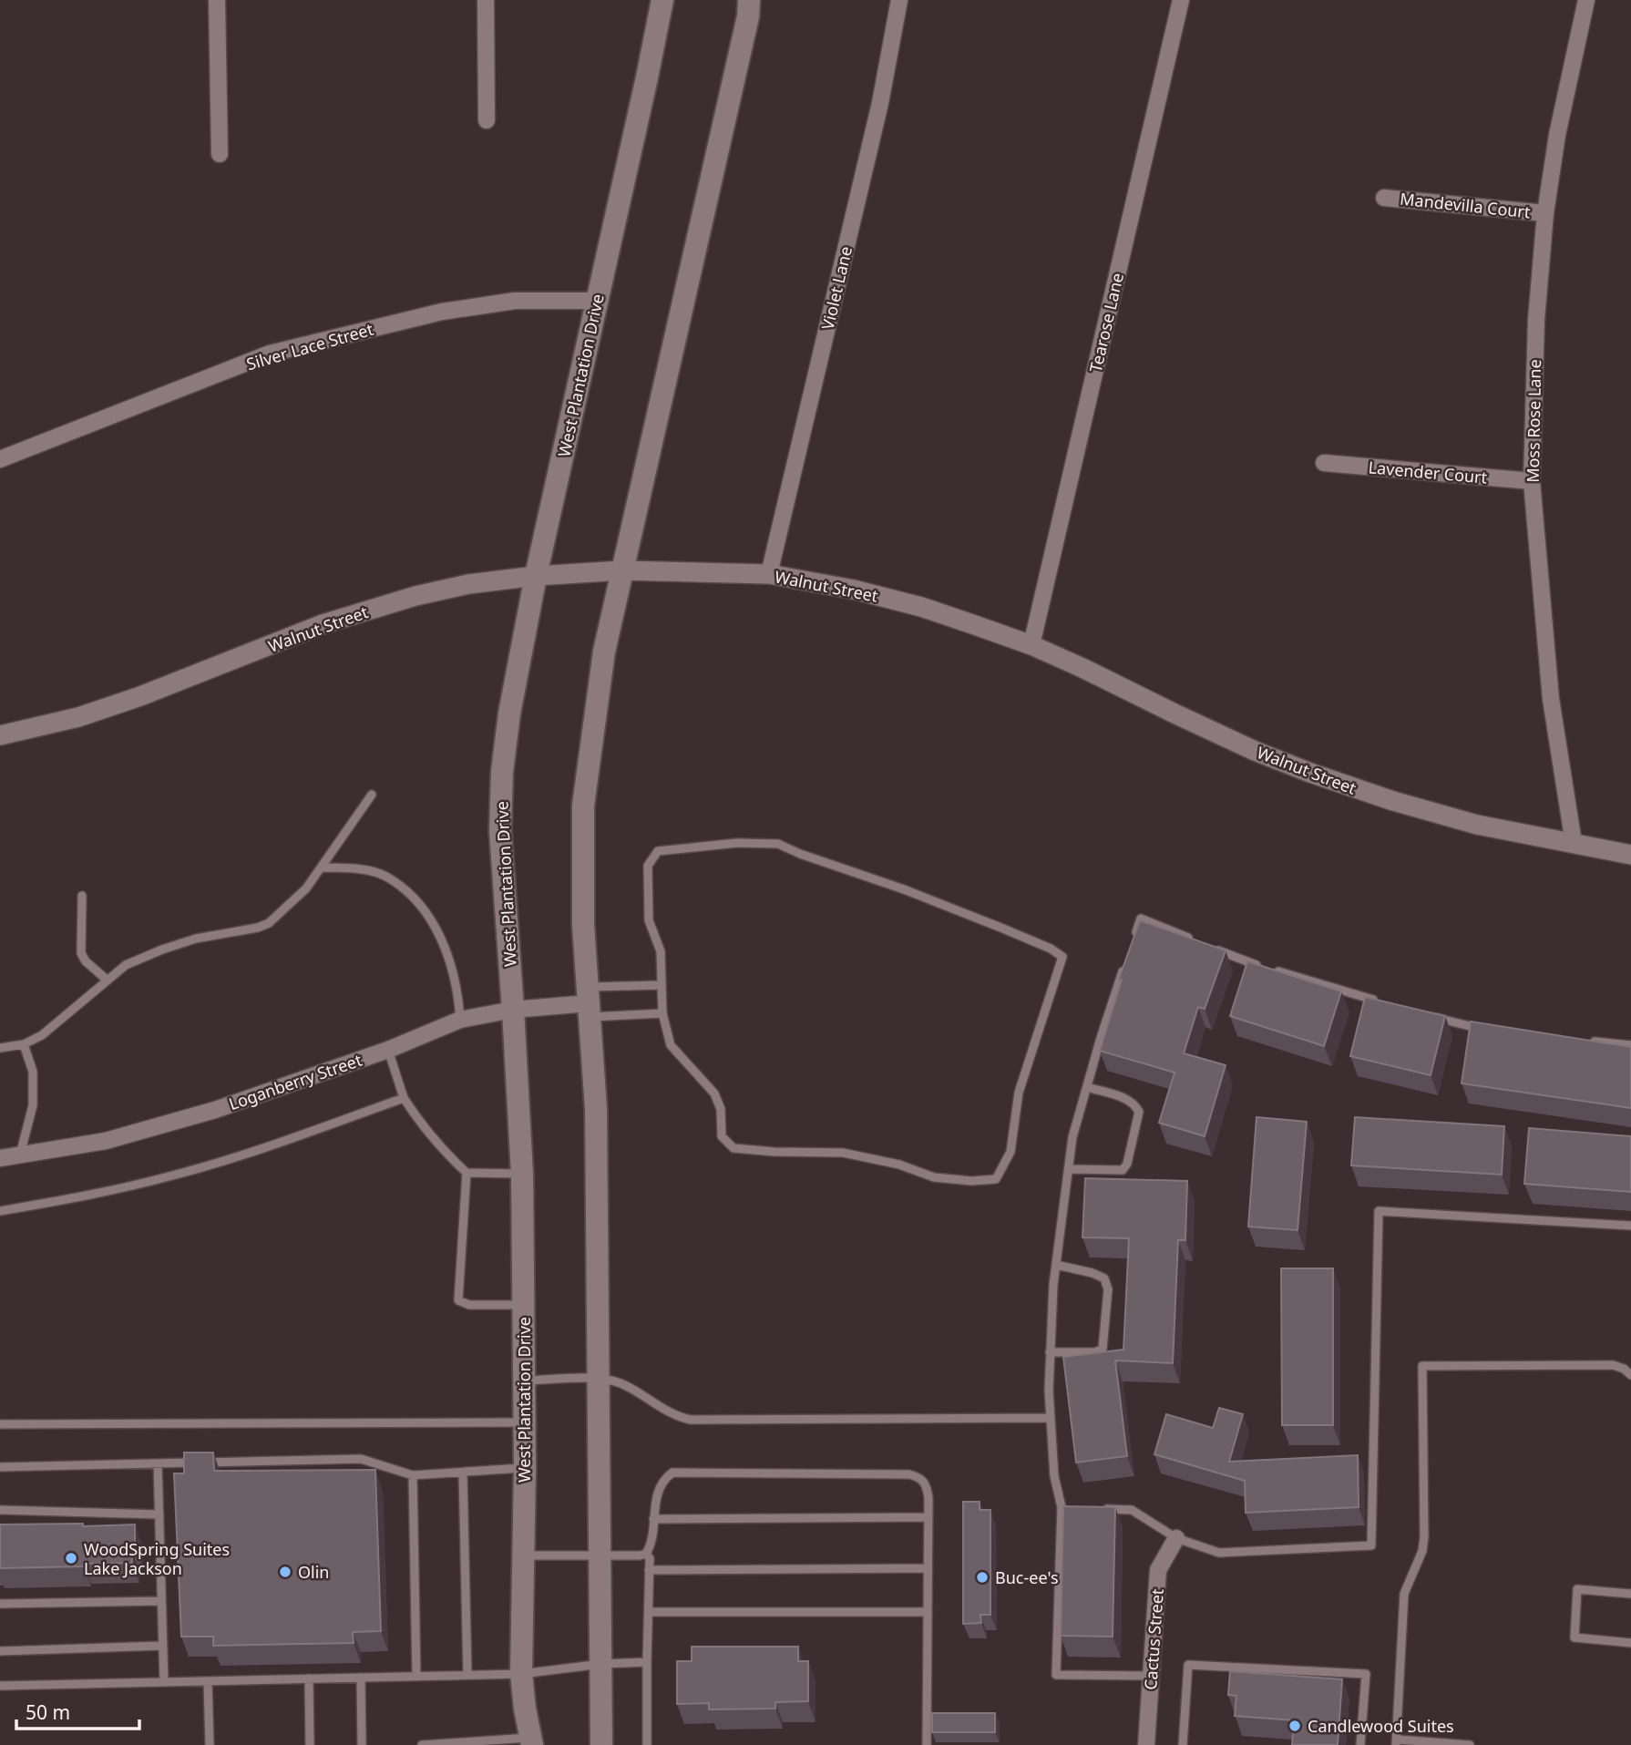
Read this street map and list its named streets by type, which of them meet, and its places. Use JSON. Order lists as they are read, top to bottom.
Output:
{
  "streets": {
    "main road": ["West Plantation Drive"],
    "street": [
      "Mandevilla Court",
      "Violet Lane",
      "Tearose Lane",
      "Silver Lace Street",
      "Moss Rose Lane",
      "Lavender Court",
      "Walnut Street",
      "Loganberry Street",
      "Cactus Street"
    ]
  },
  "crossings": [
    ["Mandevilla Court", "Moss Rose Lane"],
    ["Violet Lane", "Walnut Street"],
    ["Tearose Lane", "Walnut Street"],
    ["Silver Lace Street", "West Plantation Drive"],
    ["West Plantation Drive", "Walnut Street"],
    ["West Plantation Drive", "Loganberry Street"],
    ["Moss Rose Lane", "Lavender Court"],
    ["Moss Rose Lane", "Walnut Street"]
  ],
  "places": [
    "WoodSpring Suites Lake Jackson",
    "Olin",
    "Buc-ee's",
    "Candlewood Suites"
  ],
  "scale_bar": "50 m"
}
